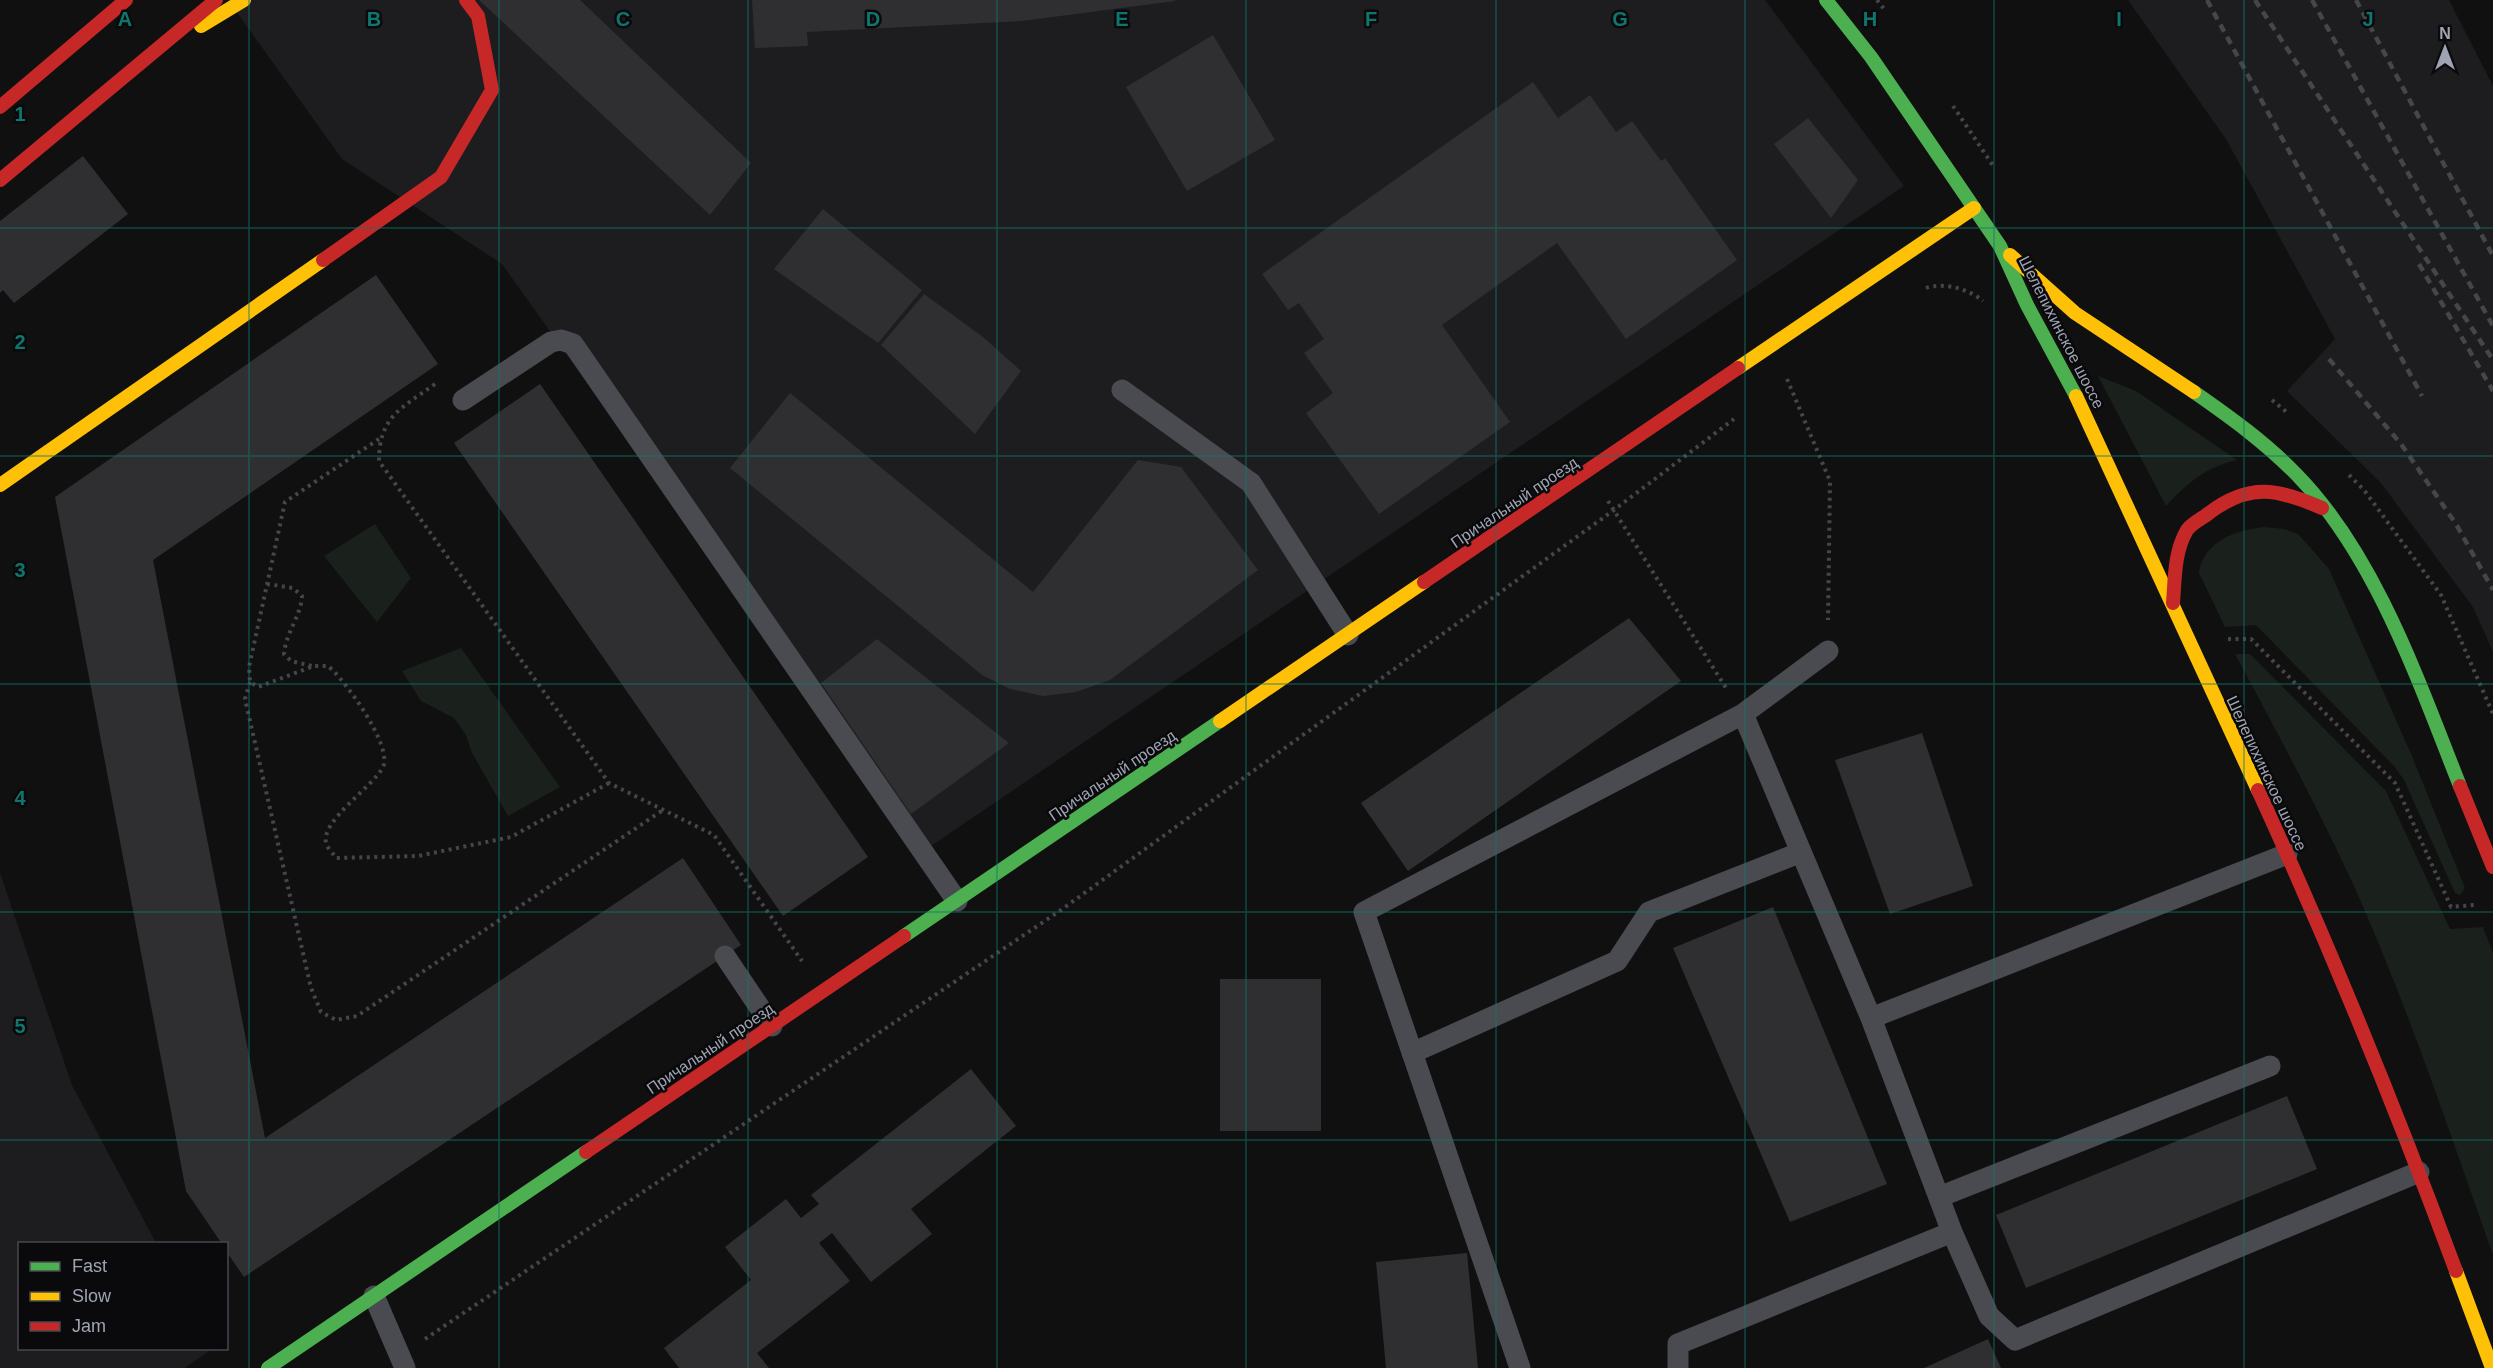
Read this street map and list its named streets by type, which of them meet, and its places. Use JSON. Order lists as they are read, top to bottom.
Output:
{
  "streets": {
    "street": ["Шелепихинское шоссе", "Причальный проезд"]
  },
  "crossings": [
    ["Шелепихинское шоссе", "Причальный проезд"]
  ],
  "legend": ["Fast", "Slow", "Jam"],
  "north": "top",
  "grid": {
    "columns": [
      "A",
      "B",
      "C",
      "D",
      "E",
      "F",
      "G",
      "H",
      "I",
      "J"
    ],
    "rows": [
      "1",
      "2",
      "3",
      "4",
      "5"
    ]
  }
}
